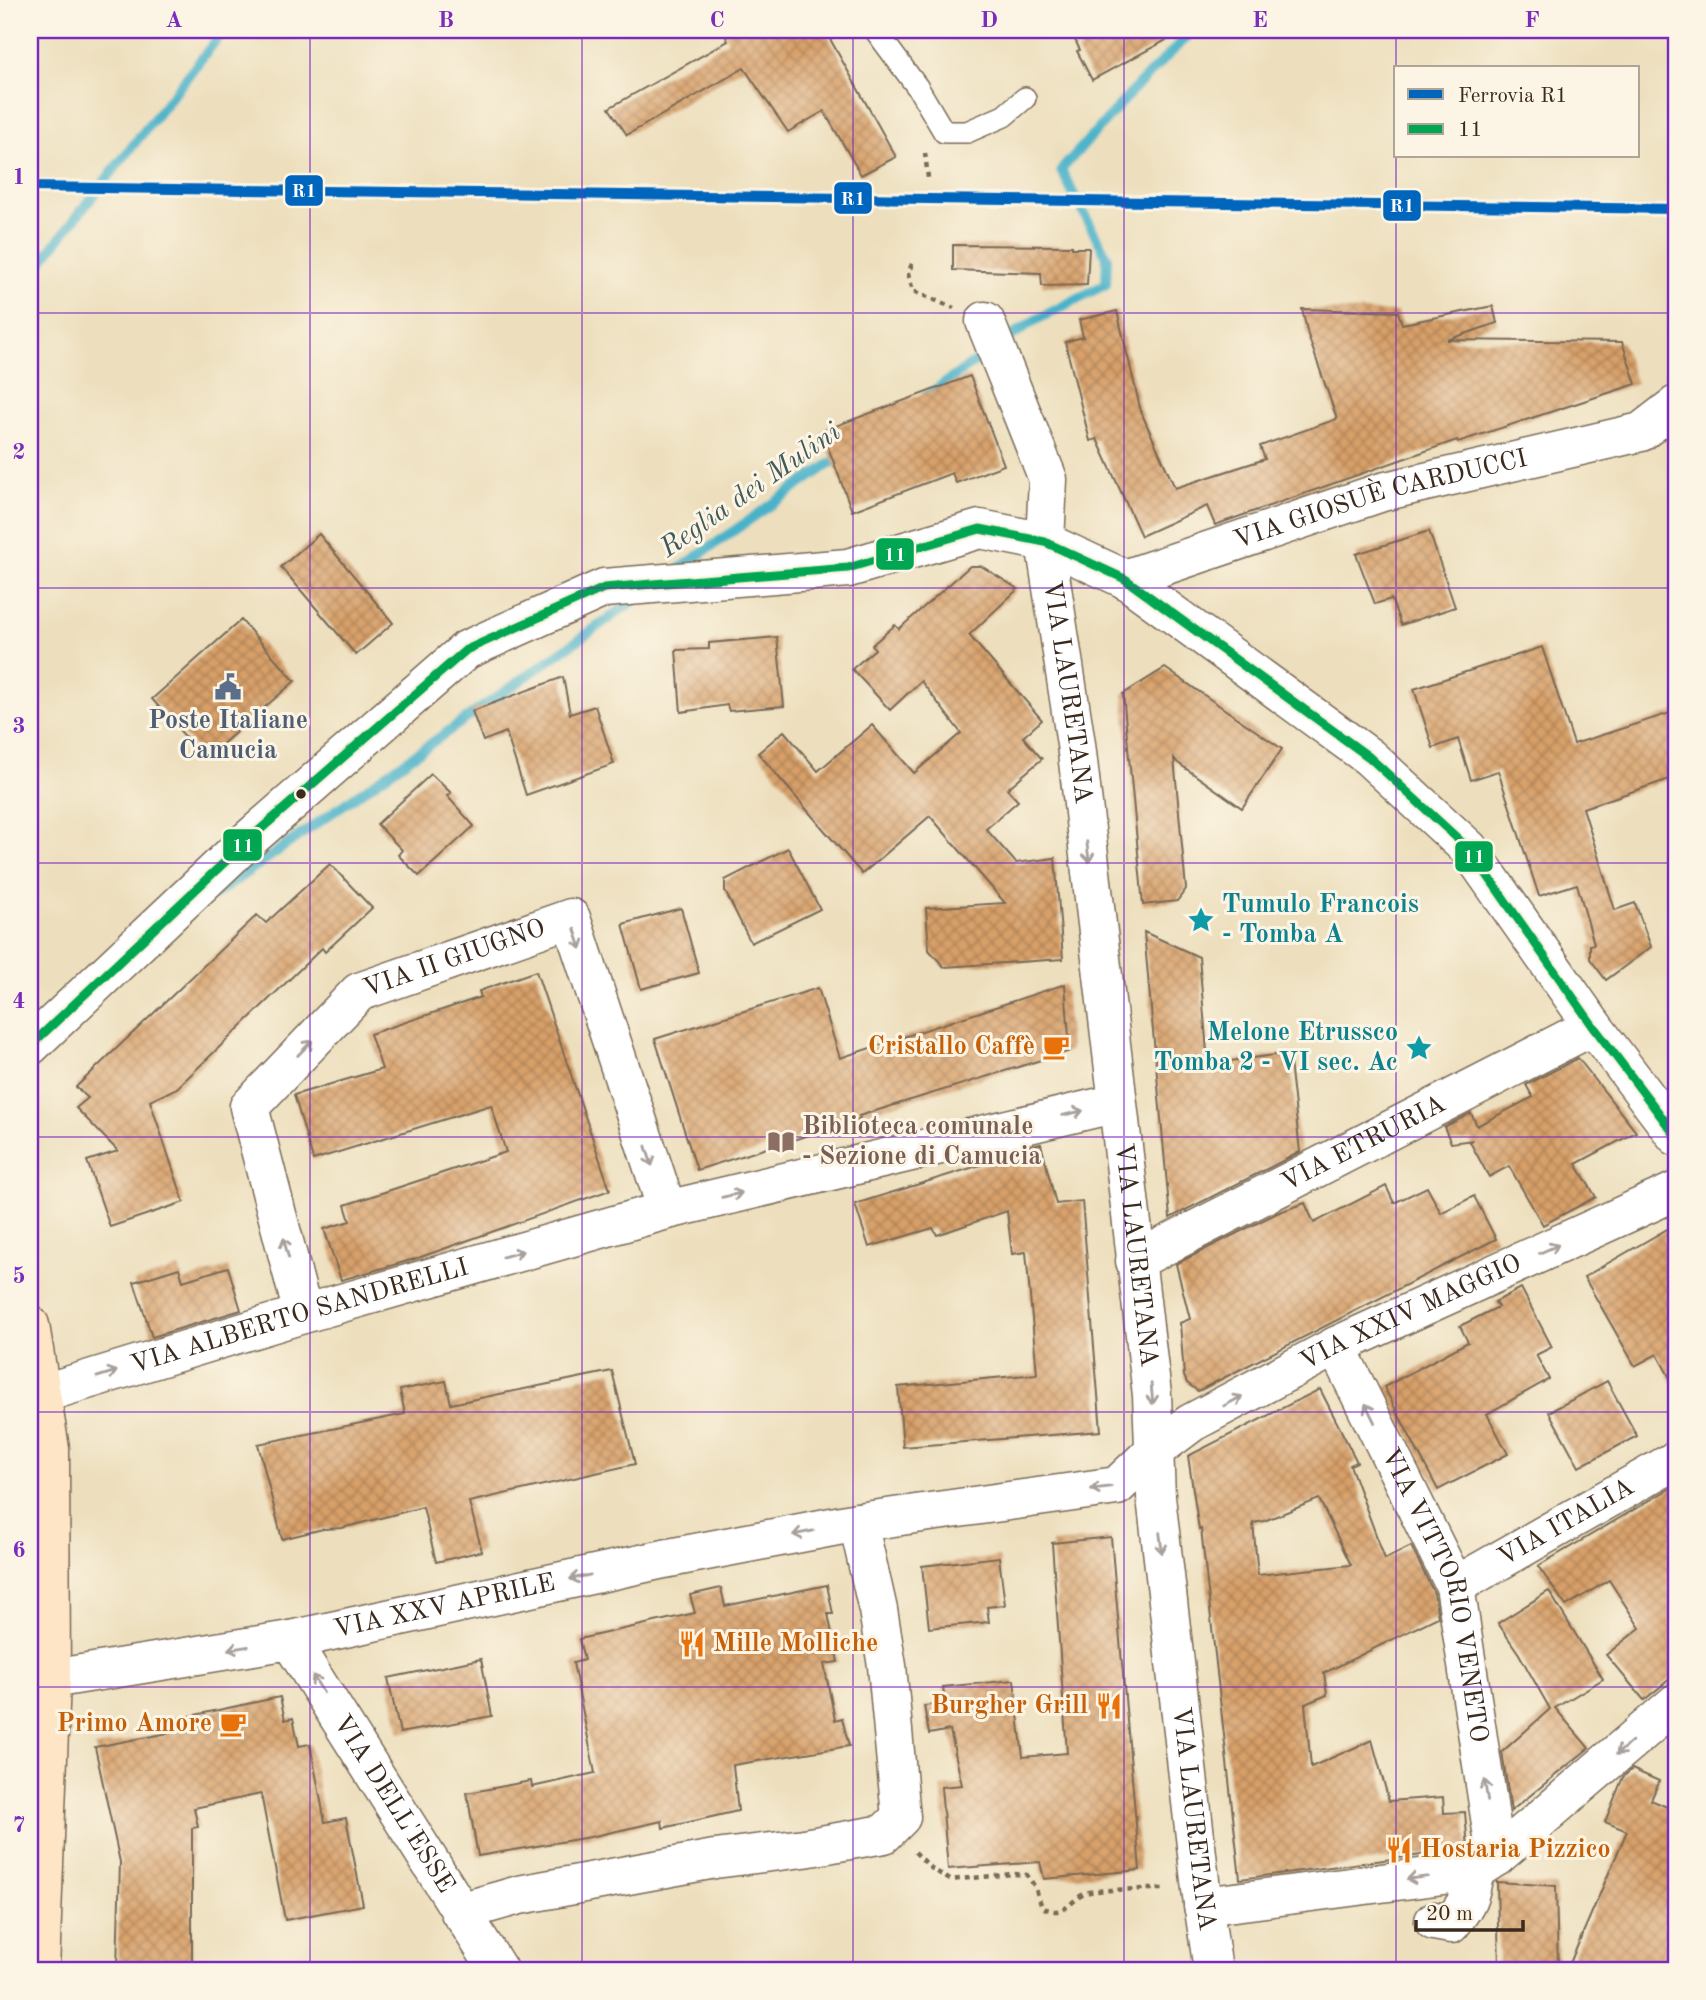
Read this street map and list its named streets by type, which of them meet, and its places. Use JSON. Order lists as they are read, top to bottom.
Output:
{
  "streets": {
    "street": [
      "VIA GIOSUÈ CARDUCCI",
      "VIA LAURETANA",
      "VIA II GIUGNO",
      "VIA ETRURIA",
      "VIA XXIV MAGGIO",
      "VIA ALBERTO SANDRELLI",
      "VIA ITALIA",
      "VIA VITTORIO VENETO",
      "VIA XXV APRILE",
      "VIA DELL'ESSE"
    ]
  },
  "crossings": [
    ["VIA LAURETANA", "VIA ETRURIA"],
    ["VIA LAURETANA", "VIA XXIV MAGGIO"],
    ["VIA LAURETANA", "VIA ALBERTO SANDRELLI"],
    ["VIA LAURETANA", "VIA XXV APRILE"],
    ["VIA II GIUGNO", "VIA ALBERTO SANDRELLI"],
    ["VIA XXIV MAGGIO", "VIA VITTORIO VENETO"],
    ["VIA XXIV MAGGIO", "VIA XXV APRILE"],
    ["VIA ITALIA", "VIA VITTORIO VENETO"],
    ["VIA XXV APRILE", "VIA DELL'ESSE"]
  ],
  "one_way": [
    "VIA LAURETANA",
    "VIA XXIV MAGGIO",
    "VIA ALBERTO SANDRELLI",
    "VIA VITTORIO VENETO",
    "VIA DELL'ESSE"
  ],
  "water": ["Reglia dei Mulini"],
  "places": {
    "public building": ["Poste Italiane Camucia"],
    "place": ["Tumulo Francois - Tomba A", "Melone Etrussco Tomba 2 - VI sec. Ac"],
    "cafe": ["Cristallo Caffè", "Primo Amore"],
    "library": ["Biblioteca comunale - Sezione di Camucia"],
    "restaurant": ["Mille Molliche", "Burgher Grill", "Hostaria Pizzico"]
  },
  "lines": ["rail line R1", "transit line 11"],
  "legend": ["Ferrovia R1", "11"],
  "scale_bar": "20 m",
  "grid": {
    "columns": [
      "A",
      "B",
      "C",
      "D",
      "E",
      "F"
    ],
    "rows": [
      "1",
      "2",
      "3",
      "4",
      "5",
      "6",
      "7"
    ]
  }
}
